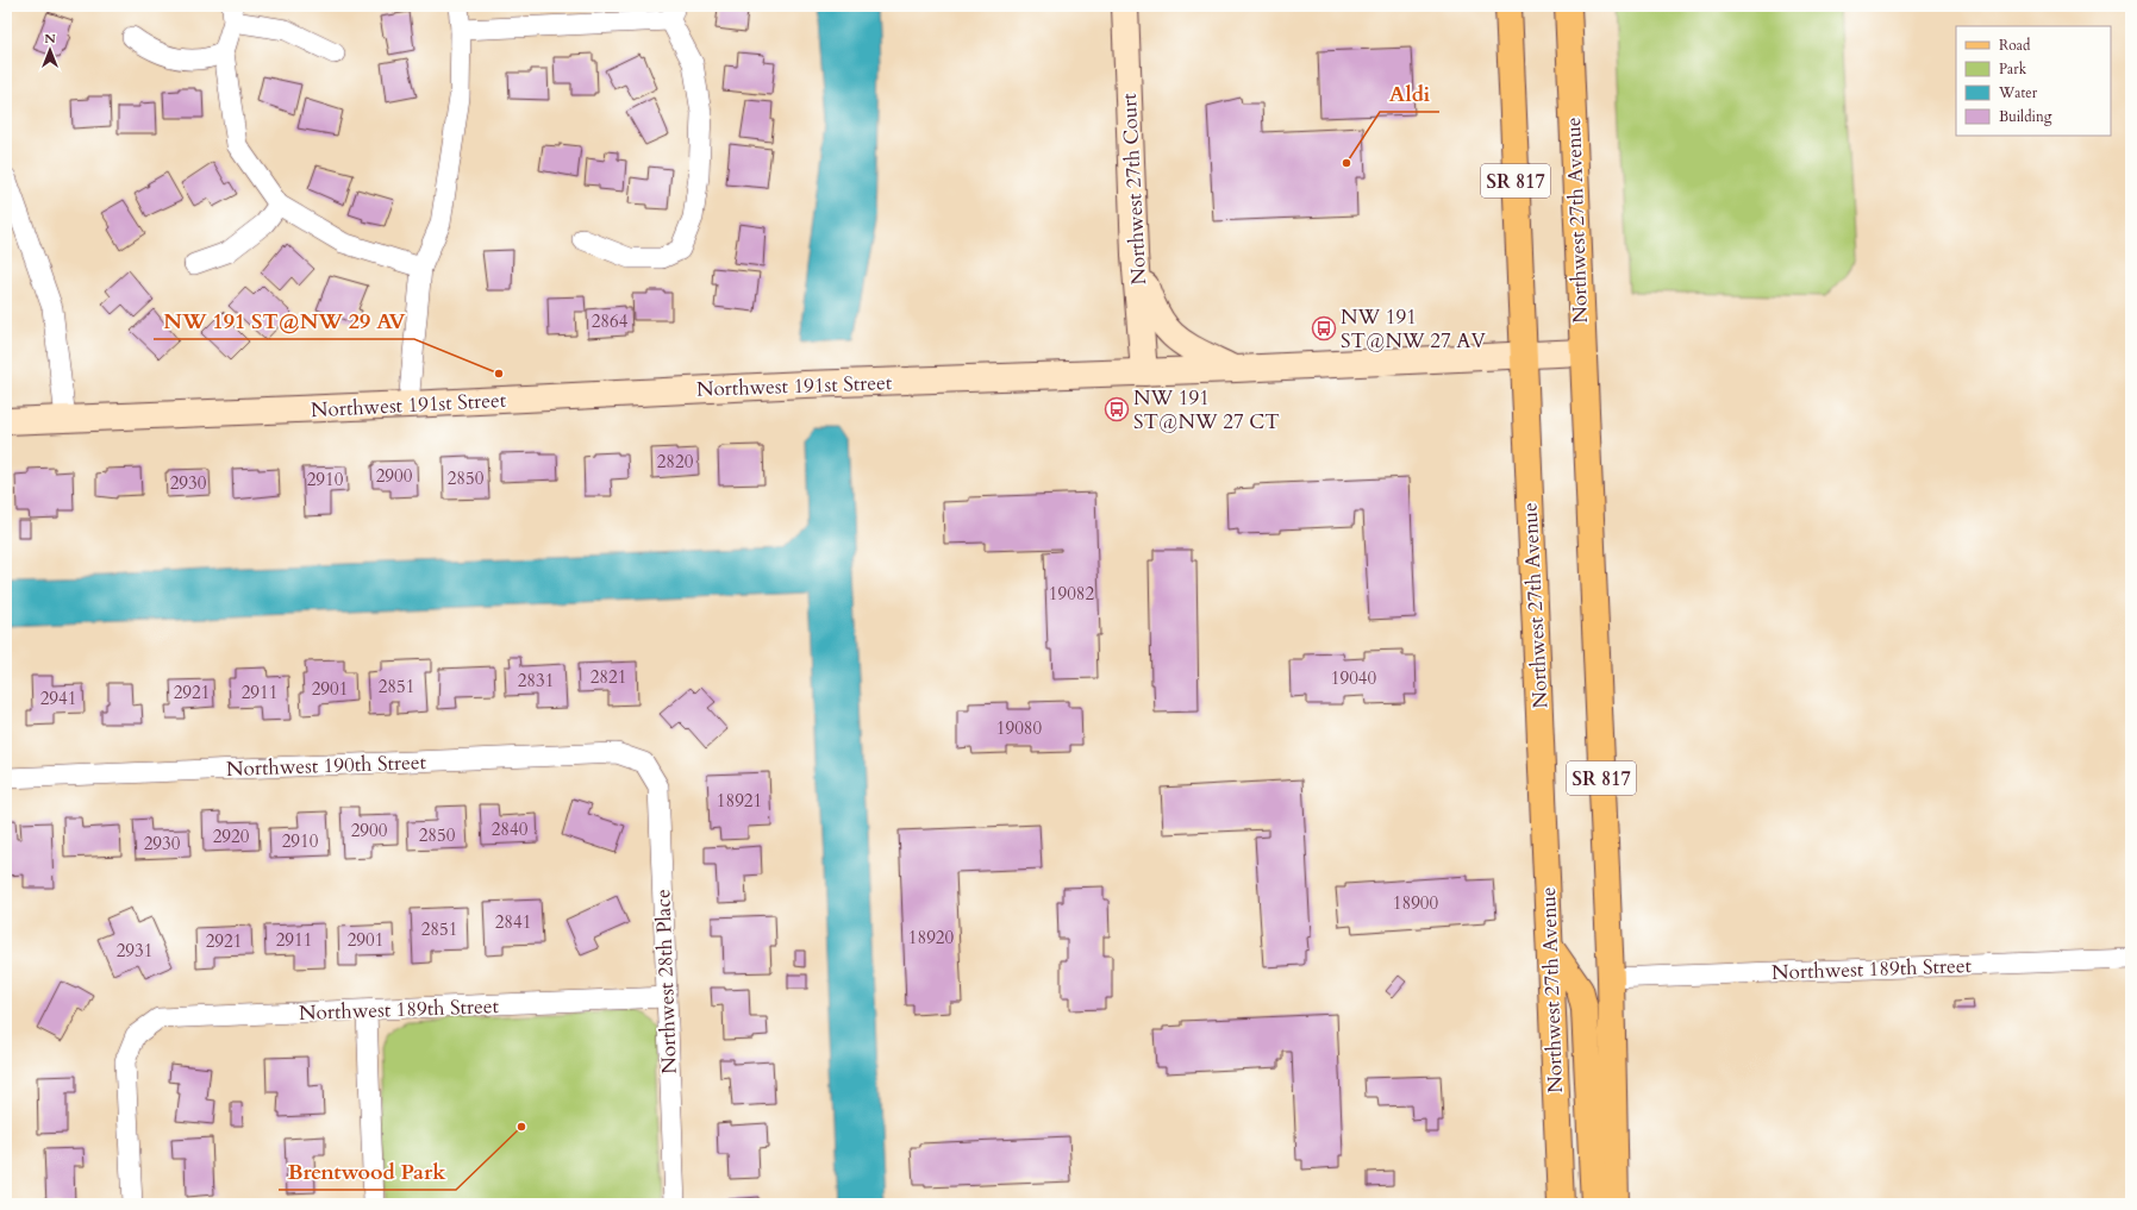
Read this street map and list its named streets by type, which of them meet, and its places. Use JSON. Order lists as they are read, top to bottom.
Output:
{
  "streets": {
    "main road": ["SR 817", "Northwest 27th Avenue"],
    "street": [
      "Northwest 27th Court",
      "Northwest 191st Street",
      "Northwest 190th Street",
      "Northwest 189th Street",
      "Northwest 28th Place"
    ]
  },
  "crossings": [
    ["Northwest 27th Court", "Northwest 191st Street"],
    ["Northwest 27th Avenue", "Northwest 191st Street"],
    ["Northwest 27th Avenue", "Northwest 189th Street"],
    ["Northwest 190th Street", "Northwest 28th Place"],
    ["Northwest 189th Street", "Northwest 28th Place"]
  ],
  "places": {
    "other": ["Aldi", "NW 191 ST@NW 29 AV", "Brentwood Park"],
    "bus stop": ["NW 191 ST@NW 27 AV", "NW 191 ST@NW 27 CT"]
  },
  "house_numbers": [
    "2864",
    "2820",
    "2900",
    "2850",
    "2910",
    "2930",
    "19082",
    "2821",
    "19040",
    "2831",
    "2851",
    "2901",
    "2921",
    "2911",
    "2941",
    "19080",
    "18921",
    "2840",
    "2900",
    "2850",
    "2920",
    "2910",
    "2930",
    "18900",
    "2841",
    "2851",
    "18920",
    "2911",
    "2901",
    "2921",
    "2931"
  ],
  "legend": [
    "Road",
    "Park",
    "Water",
    "Building"
  ],
  "north": "top"
}
